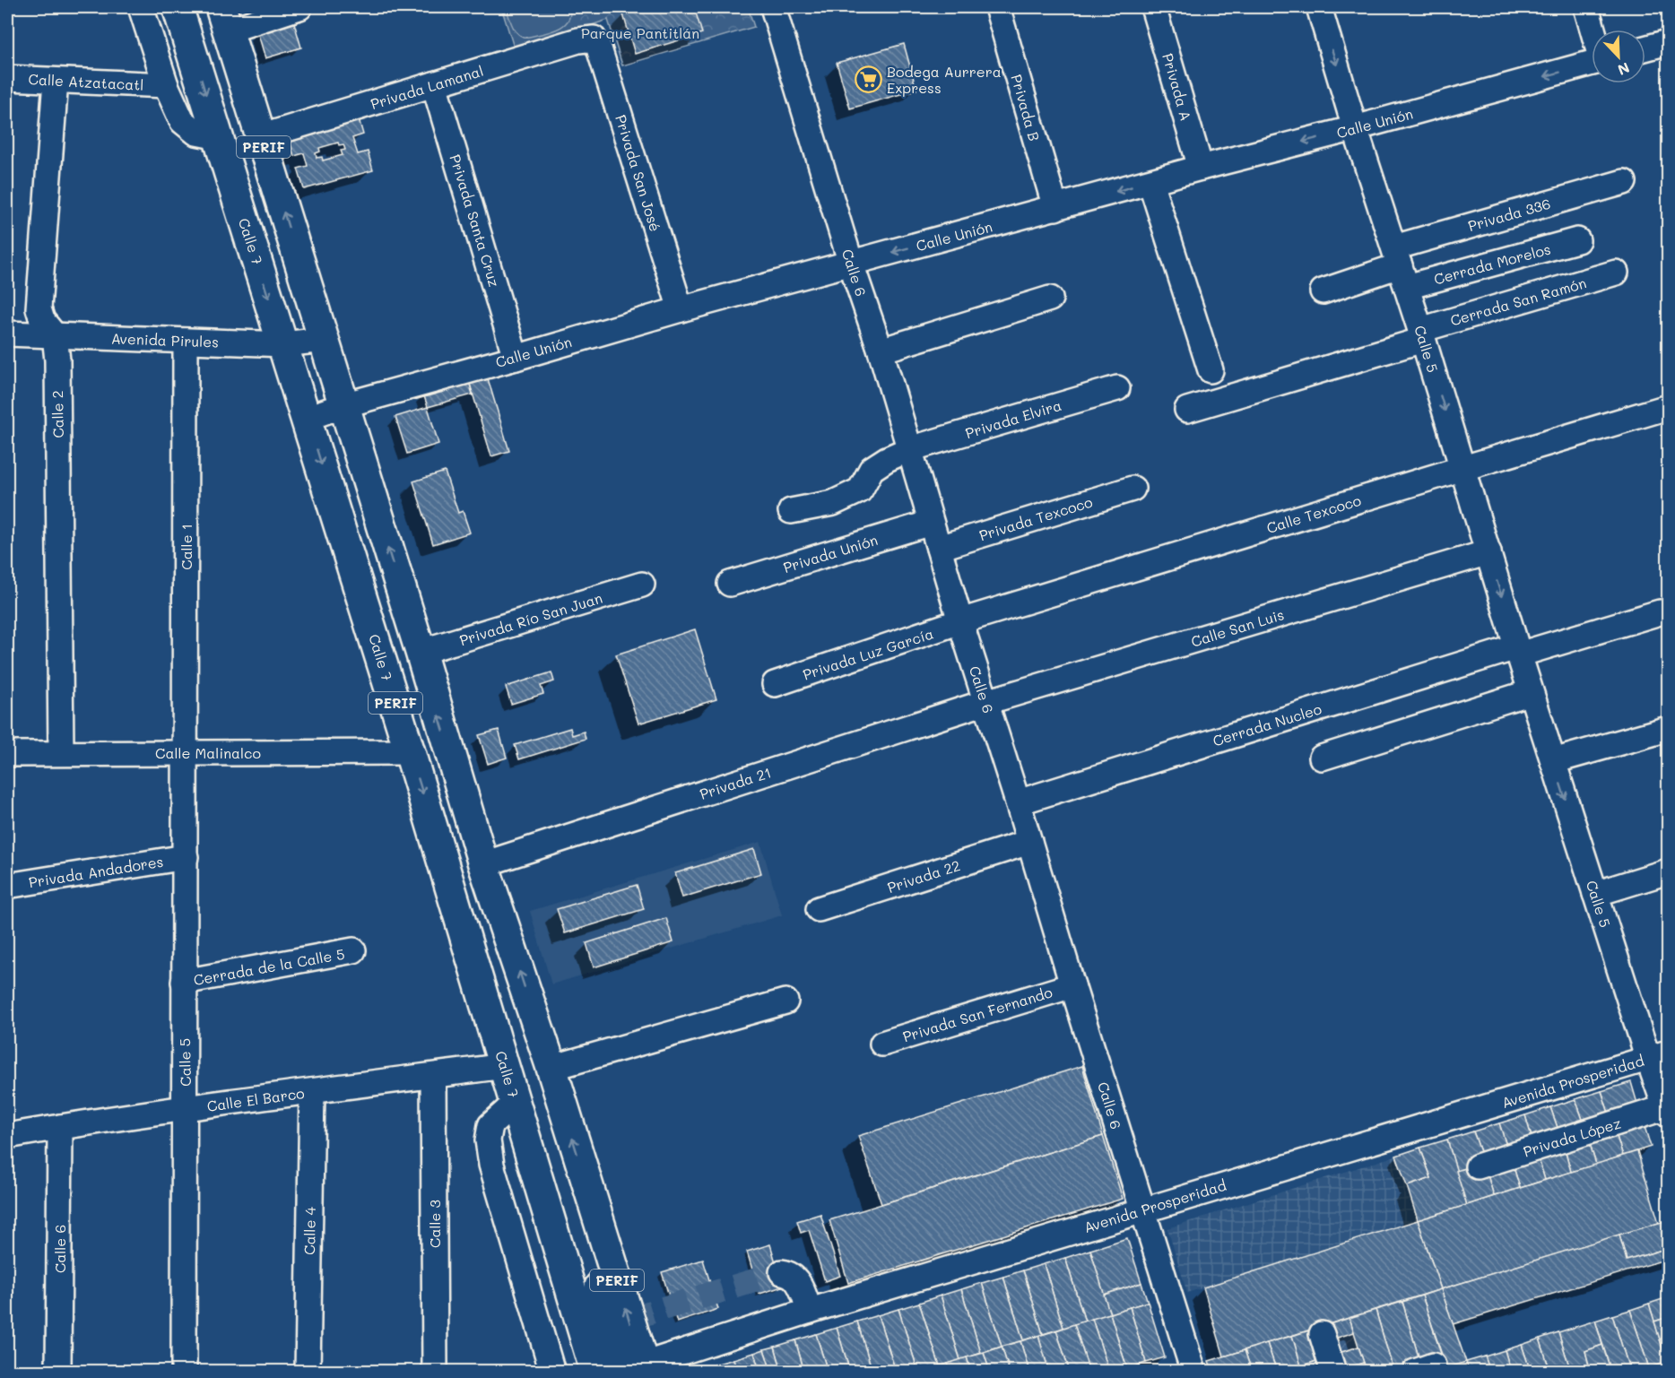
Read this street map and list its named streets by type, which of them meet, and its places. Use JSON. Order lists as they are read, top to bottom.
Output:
{
  "streets": {
    "main road": ["PERIF", "Calle 7"],
    "street": [
      "Calle Atzatacatl",
      "Privada Lamanal",
      "Privada A",
      "Privada B",
      "Calle Unión",
      "Privada San José",
      "Privada 336",
      "Privada Santa Cruz",
      "Cerrada Morelos",
      "Calle 6",
      "Cerrada San Ramón",
      "Avenida Pirules",
      "Calle 5",
      "Calle 2",
      "Privada Elvira",
      "Calle Texcoco",
      "Privada Texcoco",
      "Calle 1",
      "Privada Unión",
      "Privada Río San Juan",
      "Calle San Luis",
      "Privada Luz García",
      "Cerrada Nucleo",
      "Calle Malinalco",
      "Privada 21",
      "Privada Andadores",
      "Privada 22",
      "Cerrada de la Calle 5",
      "Privada San Fernando",
      "Avenida Prosperidad",
      "Calle El Barco",
      "Privada López",
      "Calle 3",
      "Calle 4"
    ]
  },
  "crossings": [
    ["Calle Atzatacatl", "Calle 2"],
    ["Privada Lamanal", "PERIF"],
    ["Privada Lamanal", "Privada San José"],
    ["Privada Lamanal", "Privada Santa Cruz"],
    ["Privada A", "Calle Unión"],
    ["Privada B", "Calle Unión"],
    ["Calle Unión", "PERIF"],
    ["Calle Unión", "Privada San José"],
    ["Calle Unión", "Privada Santa Cruz"],
    ["Calle Unión", "Calle 7"],
    ["Calle Unión", "Calle 6"],
    ["Calle Unión", "Calle 5"],
    ["PERIF", "Avenida Pirules"],
    ["PERIF", "Privada Río San Juan"],
    ["PERIF", "Privada 21"],
    ["PERIF", "Avenida Prosperidad"],
    ["Privada 336", "Cerrada Morelos"],
    ["Privada 336", "Calle 5"],
    ["Calle 7", "Avenida Pirules"],
    ["Calle 7", "Calle Malinalco"],
    ["Calle 7", "Calle El Barco"],
    ["Cerrada Morelos", "Calle 5"],
    ["Calle 6", "Privada Elvira"],
    ["Calle 6", "Calle Texcoco"],
    ["Calle 6", "Privada Texcoco"],
    ["Calle 6", "Privada Unión"],
    ["Calle 6", "Calle San Luis"],
    ["Calle 6", "Privada Luz García"],
    ["Calle 6", "Cerrada Nucleo"],
    ["Calle 6", "Privada 21"],
    ["Calle 6", "Privada 22"],
    ["Calle 6", "Privada San Fernando"],
    ["Calle 6", "Avenida Prosperidad"],
    ["Calle 6", "Calle El Barco"],
    ["Cerrada San Ramón", "Calle 5"],
    ["Avenida Pirules", "Calle 2"],
    ["Avenida Pirules", "Calle 1"],
    ["Calle 5", "Calle Texcoco"],
    ["Calle 5", "Calle 1"],
    ["Calle 5", "Calle San Luis"],
    ["Calle 5", "Cerrada Nucleo"],
    ["Calle 5", "Calle Malinalco"],
    ["Calle 5", "Privada Andadores"],
    ["Calle 5", "Cerrada de la Calle 5"],
    ["Calle 5", "Avenida Prosperidad"],
    ["Calle 5", "Calle El Barco"],
    ["Calle 5", "Privada López"],
    ["Calle 2", "Calle Malinalco"],
    ["Calle Texcoco", "Privada Luz García"],
    ["Calle 1", "Calle Malinalco"],
    ["Calle San Luis", "Privada 21"],
    ["Calle El Barco", "Calle 3"],
    ["Calle El Barco", "Calle 4"]
  ],
  "parks": ["Parque Pantitlán"],
  "places": {
    "supermarket": ["Bodega Aurrera Express"]
  },
  "north": "bottom right"
}
